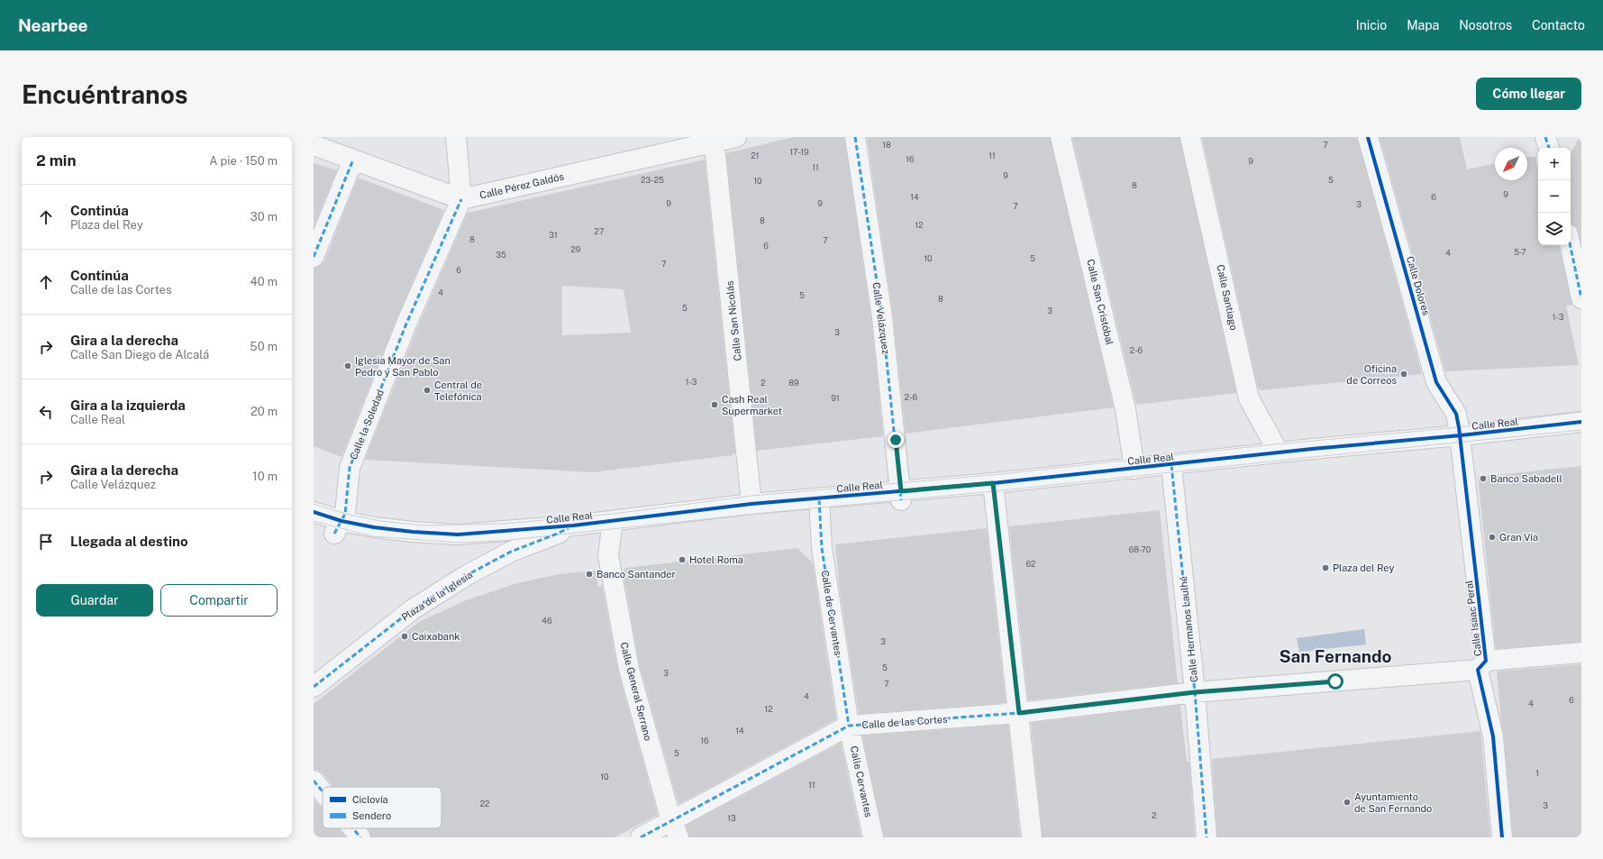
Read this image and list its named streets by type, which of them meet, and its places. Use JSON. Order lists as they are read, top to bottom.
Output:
{
  "streets": {
    "street": [
      "Calle Pérez Galdós",
      "Calle Dolores",
      "Calle Santiago",
      "Calle San Cristóbal",
      "Calle Velázquez",
      "Calle San Nicolás",
      "Calle Real",
      "Calle la Soledad",
      "Plaza de la Iglesia",
      "Calle de Cervantes",
      "Calle Isaac Peral",
      "Calle Hermanos Laulhé",
      "Calle General Serrano",
      "Calle de las Cortes",
      "Calle Cervantes"
    ]
  },
  "crossings": [
    ["Calle Pérez Galdós", "Calle San Nicolás"],
    ["Calle Pérez Galdós", "Calle la Soledad"],
    ["Calle Dolores", "Calle Real"],
    ["Calle Dolores", "Calle Isaac Peral"],
    ["Calle Santiago", "Calle Real"],
    ["Calle San Cristóbal", "Calle Real"],
    ["Calle Velázquez", "Calle Real"],
    ["Calle San Nicolás", "Calle Real"],
    ["Calle Real", "Calle la Soledad"],
    ["Calle Real", "Plaza de la Iglesia"],
    ["Calle Real", "Calle de Cervantes"],
    ["Calle Real", "Calle Isaac Peral"],
    ["Calle Real", "Calle Hermanos Laulhé"],
    ["Calle Real", "Calle General Serrano"],
    ["Calle de Cervantes", "Calle de las Cortes"],
    ["Calle de Cervantes", "Calle Cervantes"],
    ["Calle Hermanos Laulhé", "Calle de las Cortes"],
    ["Calle General Serrano", "Calle de las Cortes"],
    ["Calle de las Cortes", "Calle Cervantes"]
  ],
  "districts": ["San Fernando"],
  "places": [
    "Iglesia Mayor de San Pedro y San Pablo",
    "Oficina de Correos",
    "Central de Telefónica",
    "Cash Real Supermarket",
    "Banco Sabadell",
    "Gran Vía",
    "Hotel Roma",
    "Plaza del Rey",
    "Banco Santander",
    "Caixabank",
    "Ayuntamiento de San Fernando"
  ],
  "house_numbers": [
    "18",
    "7",
    "17-19",
    "21",
    "11",
    "16",
    "9",
    "11",
    "9",
    "23-25",
    "5",
    "10",
    "8",
    "9",
    "14",
    "6",
    "9",
    "9",
    "3",
    "7",
    "8",
    "12",
    "27",
    "31",
    "8",
    "7",
    "6",
    "29",
    "5-7",
    "4",
    "35",
    "10",
    "5",
    "7",
    "6",
    "4",
    "5",
    "8",
    "5",
    "3",
    "1-3",
    "3",
    "2-6",
    "1-3",
    "2",
    "89",
    "2-6",
    "91",
    "68-70",
    "62",
    "46",
    "3",
    "5",
    "3",
    "7",
    "4",
    "6",
    "4",
    "12",
    "14",
    "16",
    "5",
    "1",
    "10",
    "11",
    "22",
    "3",
    "2",
    "13"
  ],
  "legend": ["Ciclovía", "Sendero"],
  "north": "bottom left",
  "page": {
    "header": "Nearbee",
    "nav": [
      "Inicio",
      "Mapa",
      "Nosotros",
      "Contacto"
    ],
    "buttons": [
      "Cómo llegar",
      ["Guardar", "Compartir"]
    ],
    "title": "Encuéntranos",
    "heading": ["2 min", "A pie · 150 m"],
    "map_buttons": ["+", "−"],
    "list": [
      ["Continúa", "Plaza del Rey", "30 m"],
      ["Continúa", "Calle de las Cortes", "40 m"],
      ["Gira a la derecha", "Calle San Diego de Alcalá", "50 m"],
      ["Gira a la izquierda", "Calle Real", "20 m"],
      ["Gira a la derecha", "Calle Velázquez", "10 m"],
      "Llegada al destino"
    ]
  }
}
